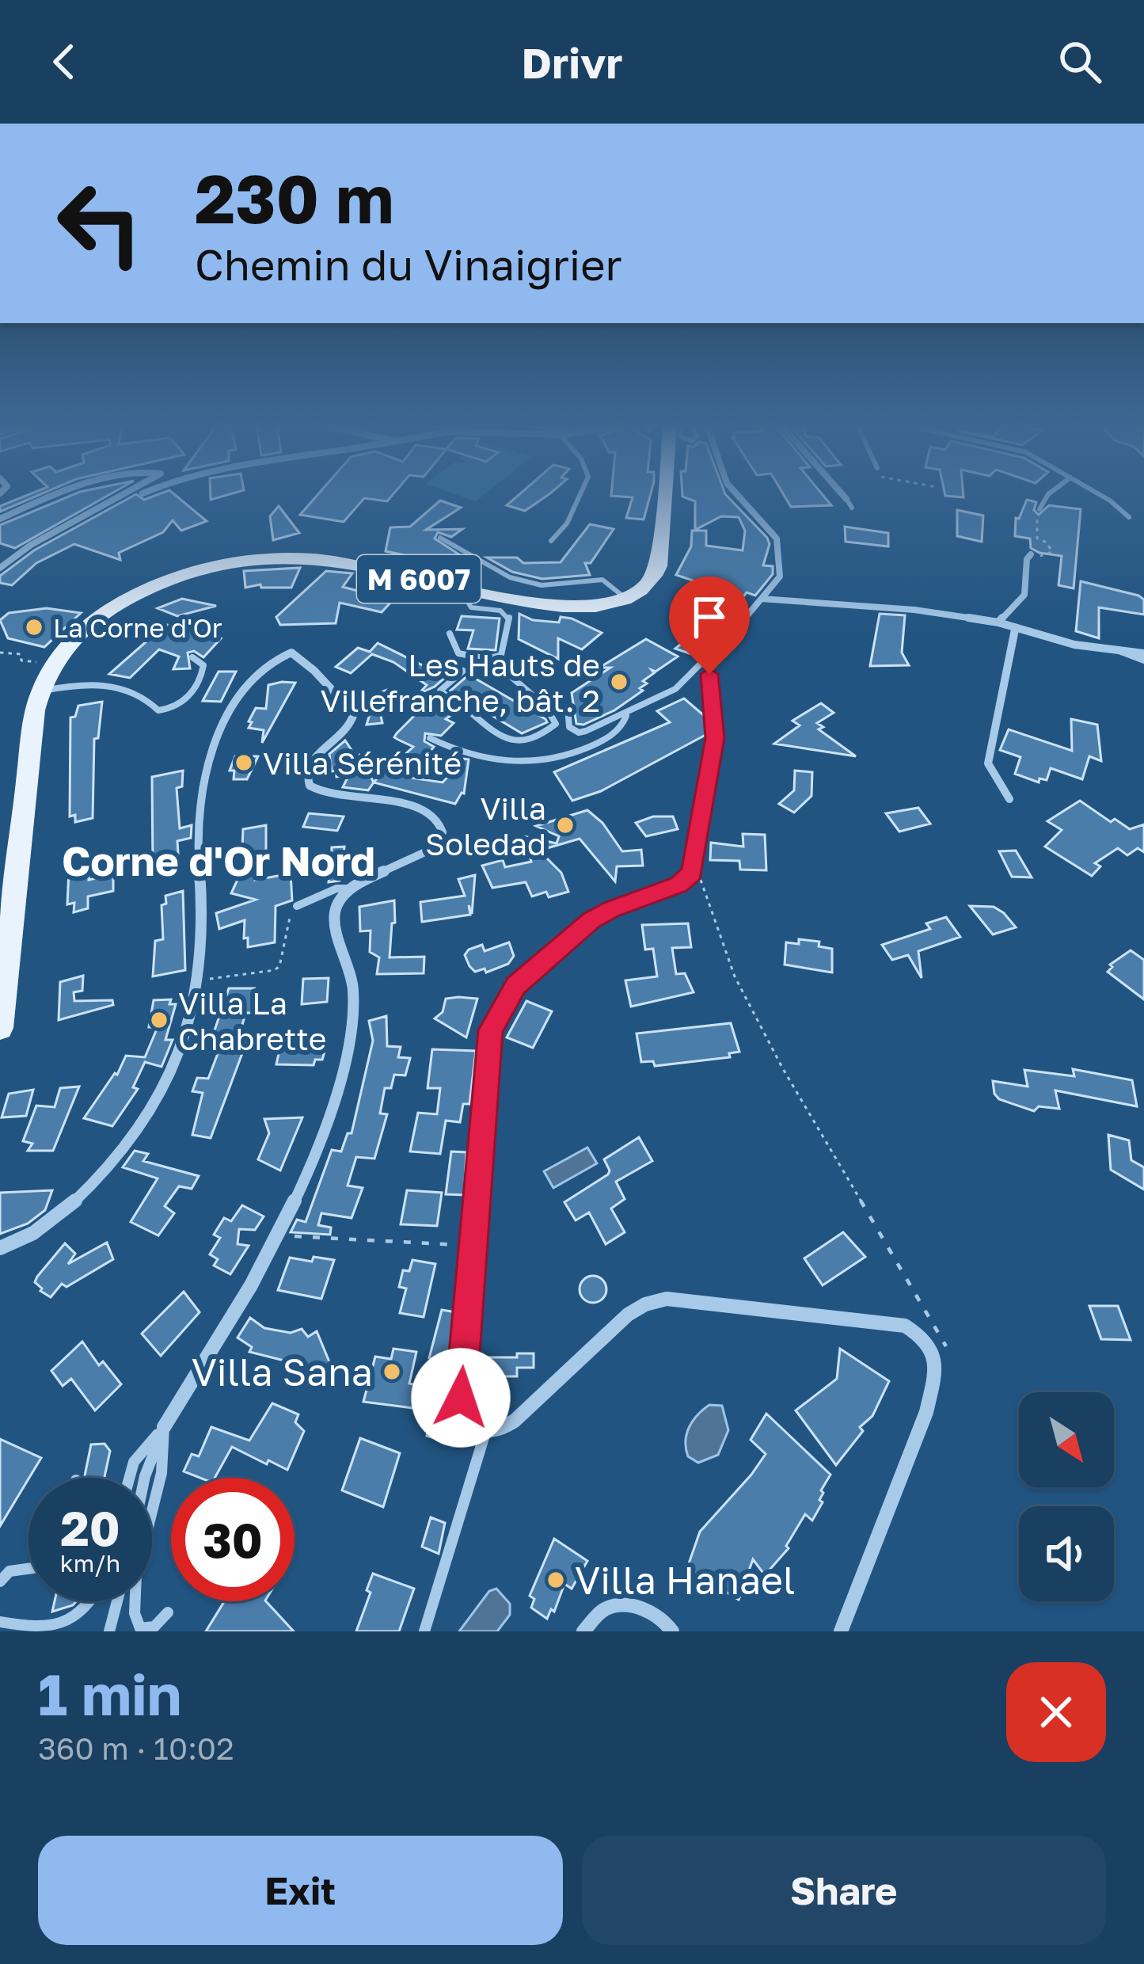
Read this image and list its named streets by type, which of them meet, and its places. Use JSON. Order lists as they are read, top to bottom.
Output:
{
  "streets": {
    "main road": ["M 6007"]
  },
  "districts": ["Corne d'Or Nord"],
  "places": [
    "La Corne d'Or",
    "Les Hauts de Villefranche, bât. 2",
    "Villa Sérénité",
    "Villa Soledad",
    "Villa La Chabrette",
    "Villa Sana",
    "Villa Hanael"
  ],
  "north": "bottom right",
  "page": {
    "header": "Drivr",
    "turn": ["230 m", "Chemin du Vinaigrier"],
    "speed": "20 km/h",
    "limit": "30",
    "heading": ["1 min", "360 m · 10:02"],
    "buttons": ["Exit", "Share"]
  }
}
